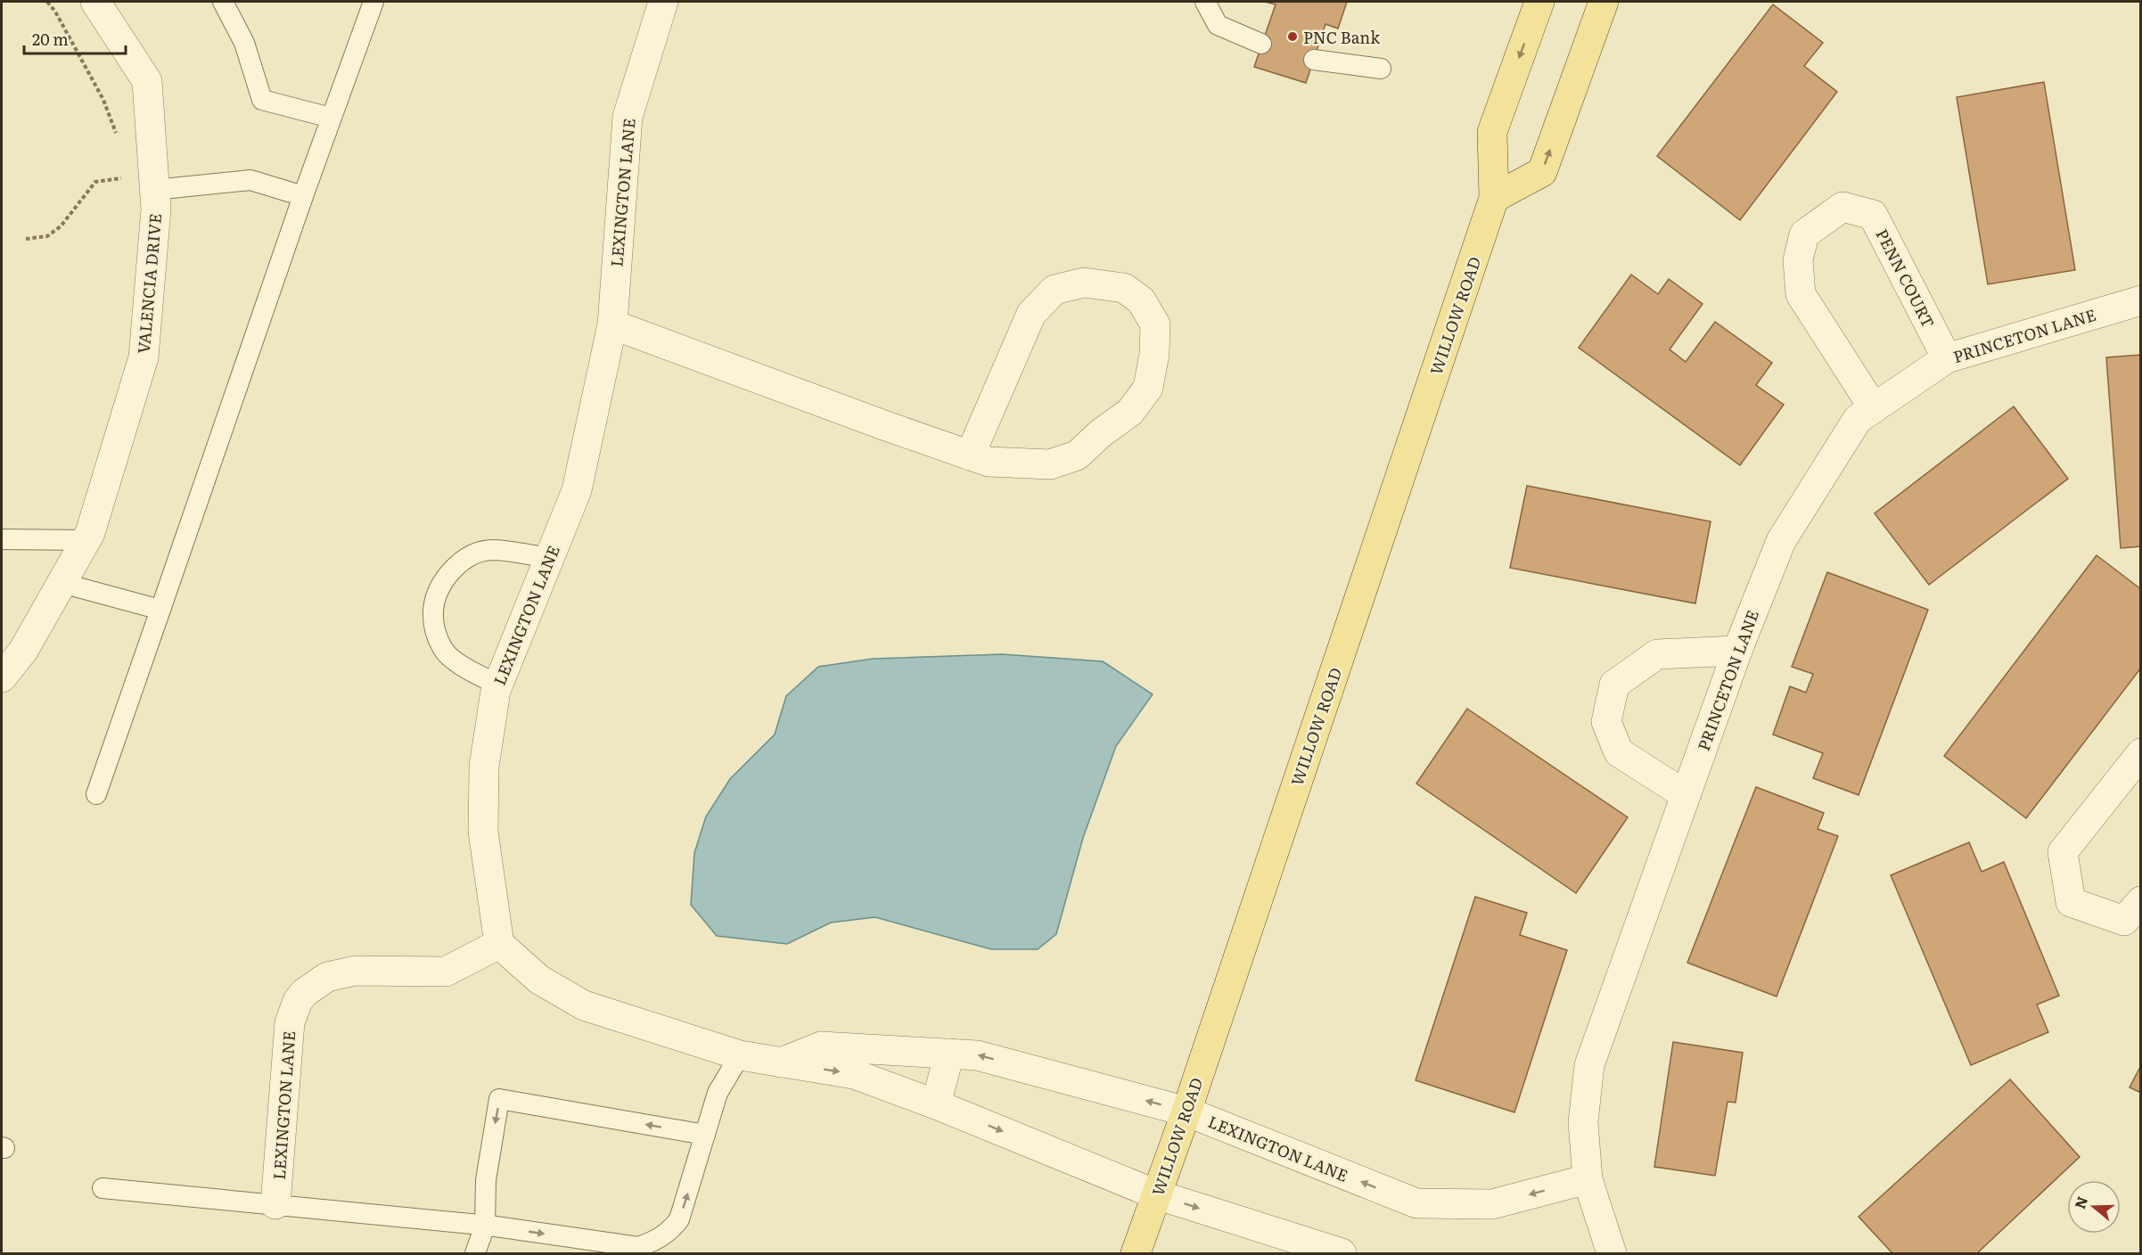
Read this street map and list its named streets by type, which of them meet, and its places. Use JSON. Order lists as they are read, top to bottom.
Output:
{
  "streets": {
    "main road": ["WILLOW ROAD"],
    "street": [
      "LEXINGTON LANE",
      "PENN COURT",
      "VALENCIA DRIVE",
      "PRINCETON LANE"
    ]
  },
  "crossings": [
    ["LEXINGTON LANE", "WILLOW ROAD"],
    ["LEXINGTON LANE", "PRINCETON LANE"],
    ["PENN COURT", "PRINCETON LANE"]
  ],
  "places": ["PNC Bank"],
  "scale_bar": "20 m",
  "north": "left"
}
